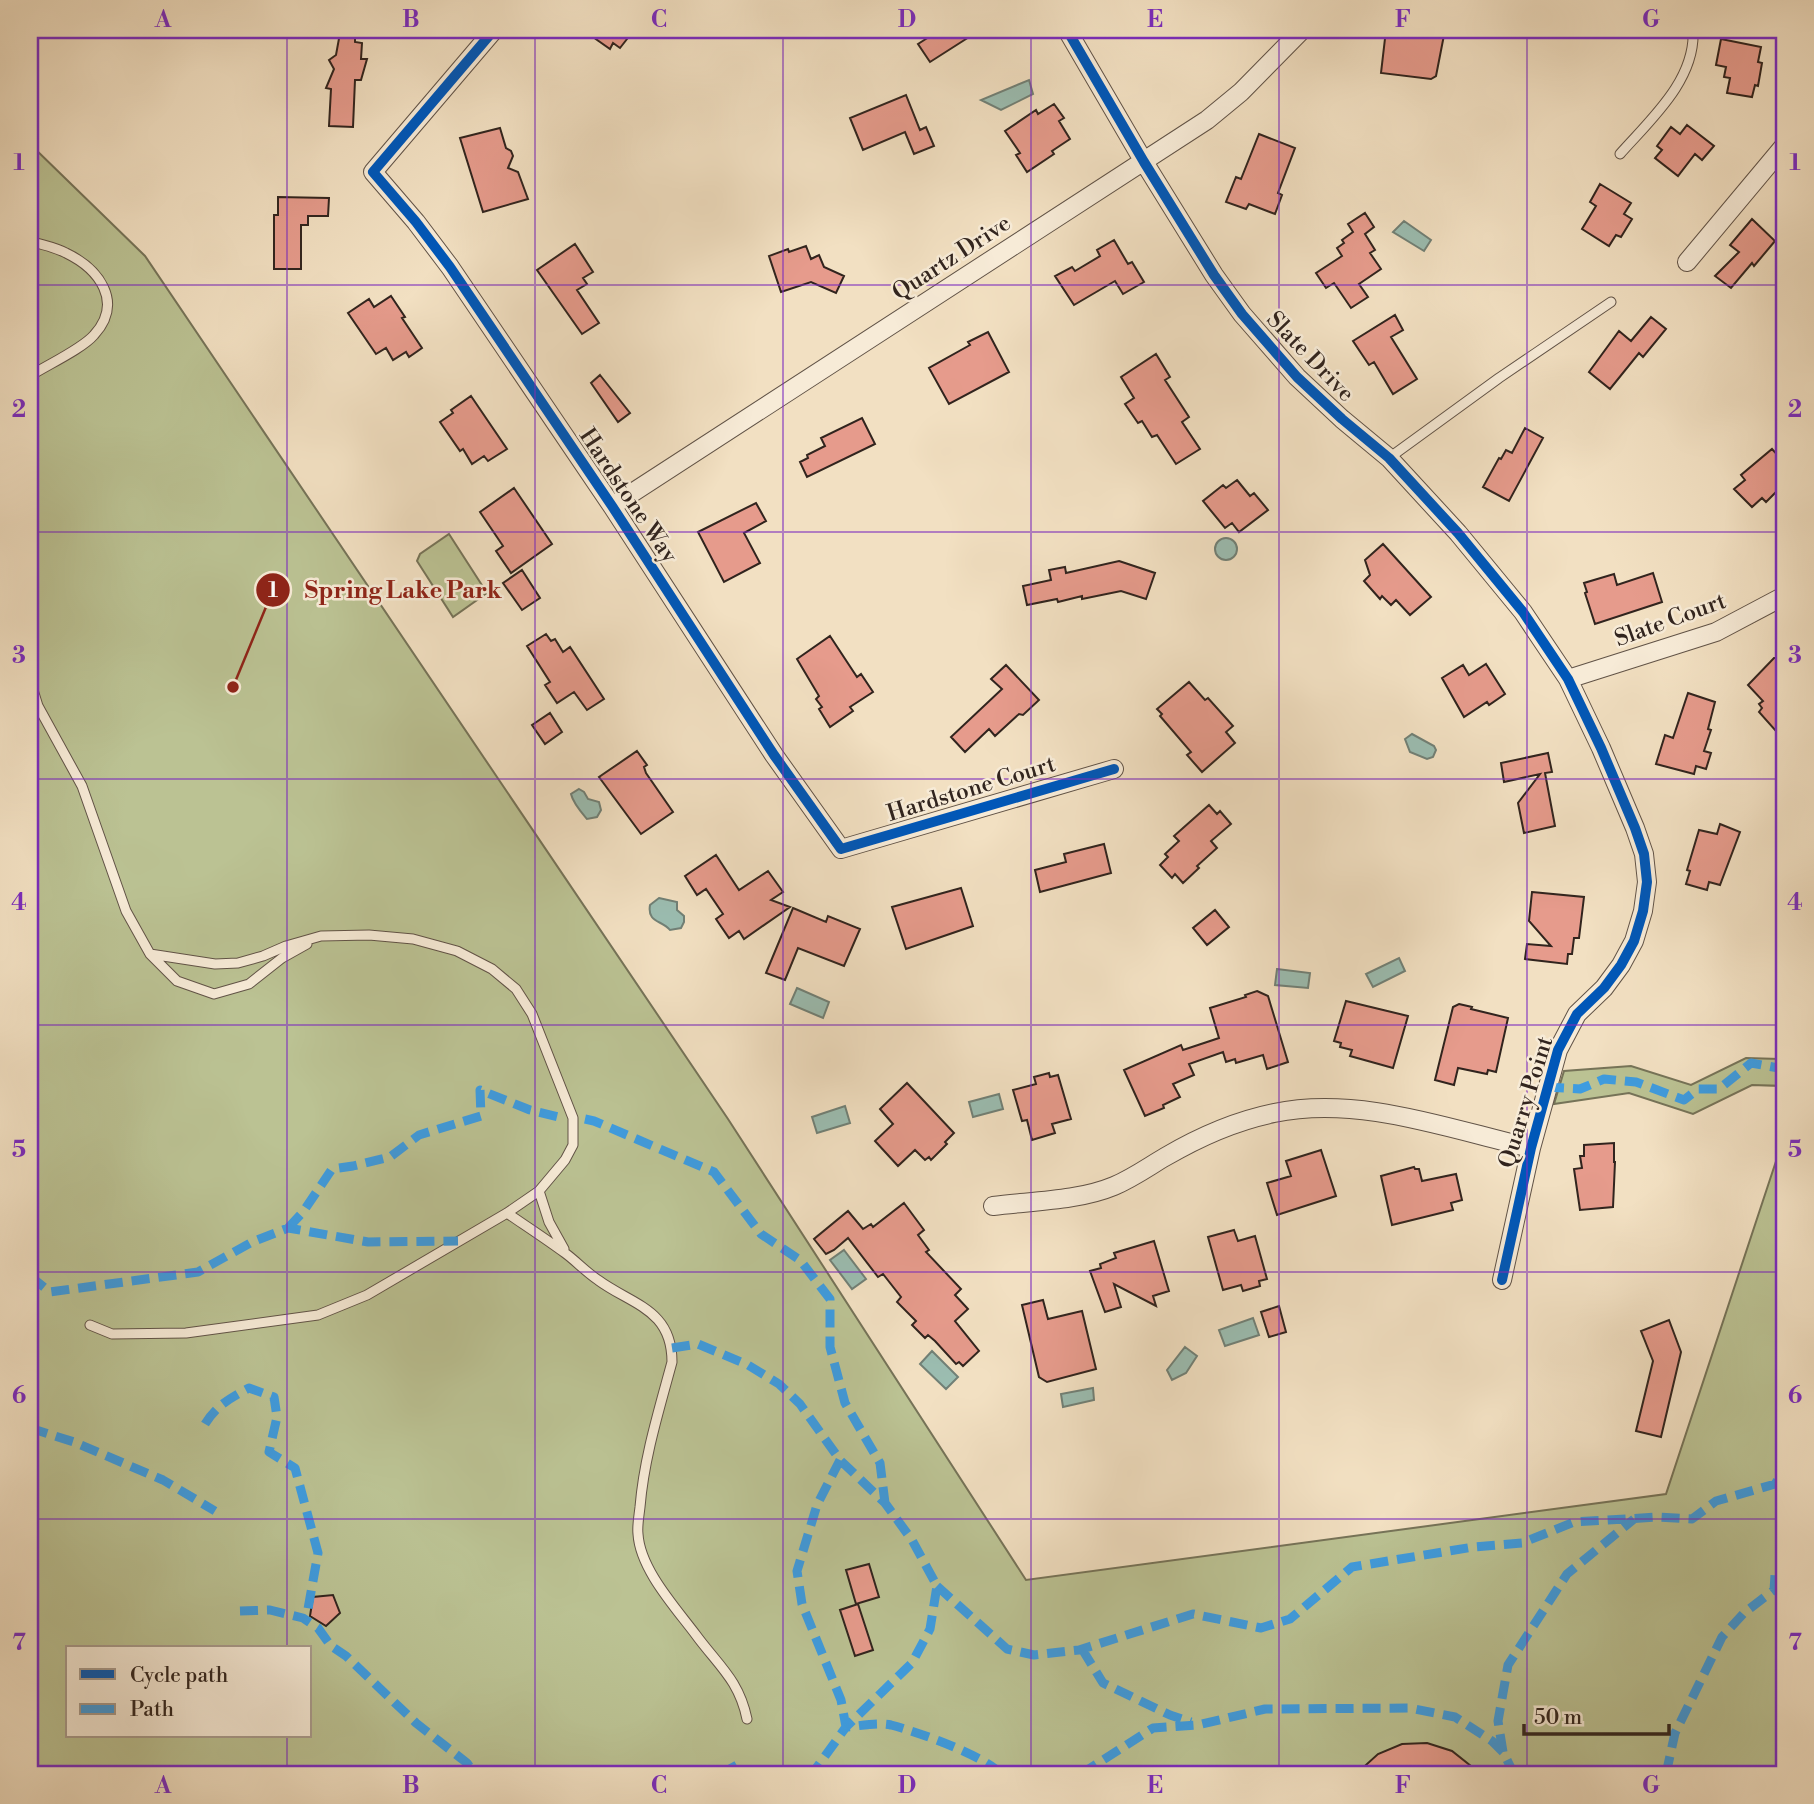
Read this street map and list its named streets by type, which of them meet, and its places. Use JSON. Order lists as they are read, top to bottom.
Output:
{
  "streets": {
    "street": [
      "Quartz Drive",
      "Slate Drive",
      "Hardstone Way",
      "Slate Court",
      "Hardstone Court",
      "Quarry Point"
    ]
  },
  "crossings": [
    ["Quartz Drive", "Slate Drive"],
    ["Quartz Drive", "Hardstone Way"],
    ["Slate Drive", "Slate Court"],
    ["Slate Drive", "Quarry Point"],
    ["Hardstone Way", "Hardstone Court"],
    ["Slate Court", "Quarry Point"]
  ],
  "places": ["Spring Lake Park"],
  "legend": ["Cycle path", "Path"],
  "scale_bar": "50 m",
  "grid": {
    "columns": [
      "A",
      "B",
      "C",
      "D",
      "E",
      "F",
      "G"
    ],
    "rows": [
      "1",
      "2",
      "3",
      "4",
      "5",
      "6",
      "7"
    ]
  }
}
